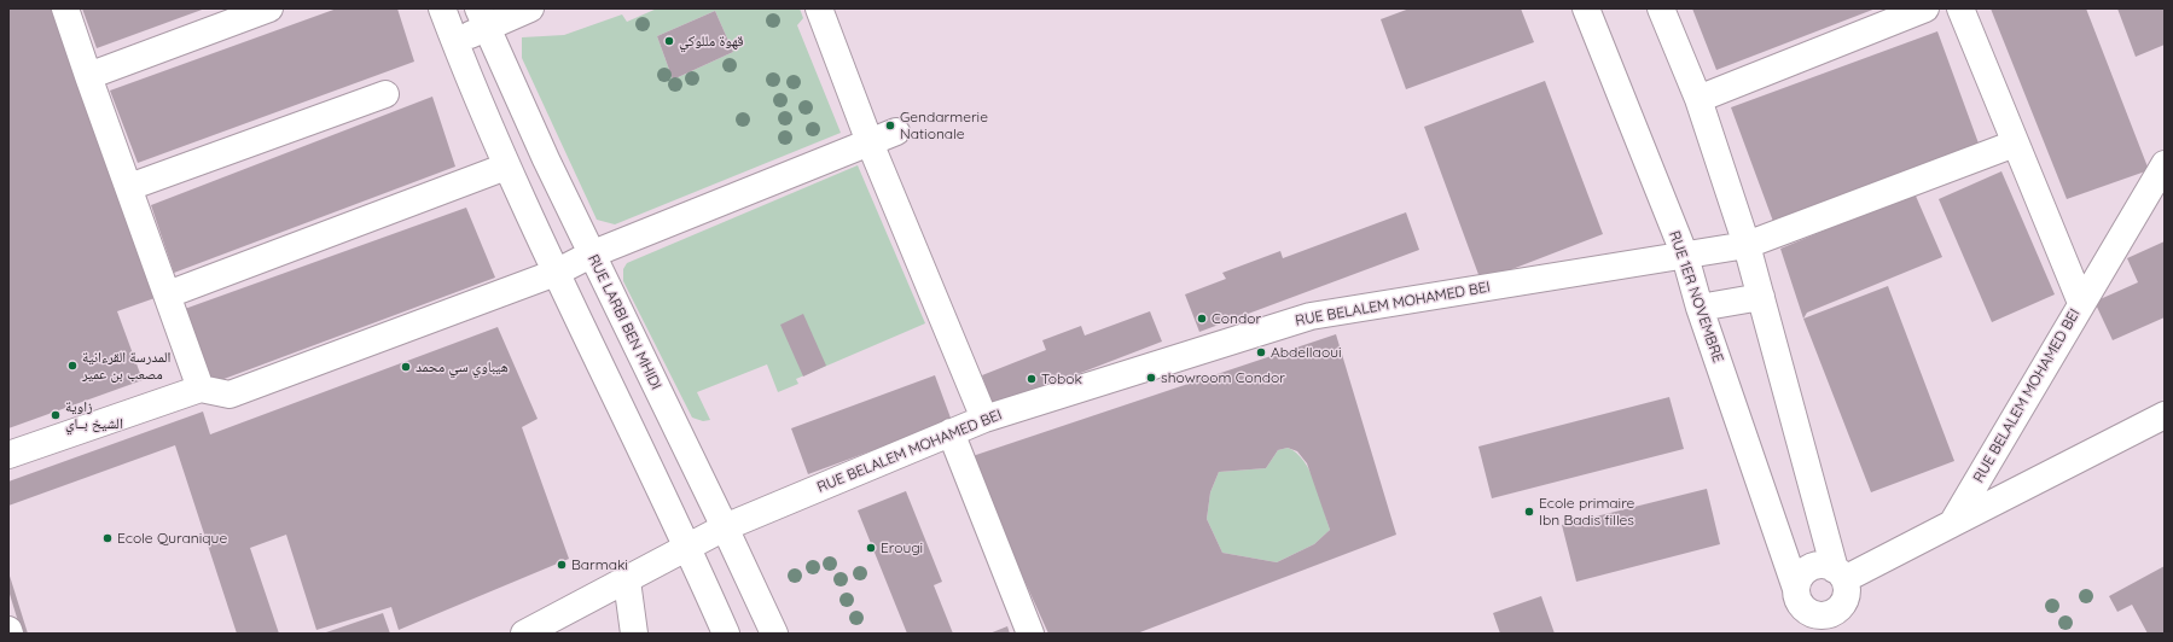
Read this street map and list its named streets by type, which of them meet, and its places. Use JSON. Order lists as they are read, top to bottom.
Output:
{
  "streets": {
    "street": ["RUE 1ER NOVEMBRE", "RUE BELALEM MOHAMED BEI", "RUE LARBI BEN MHIDI"]
  },
  "crossings": [
    ["RUE 1ER NOVEMBRE", "RUE BELALEM MOHAMED BEI"],
    ["RUE BELALEM MOHAMED BEI", "RUE LARBI BEN MHIDI"]
  ],
  "places": [
    "قهوة مللوكي",
    "Gendarmerie Nationale",
    "Condor",
    "Abdellaoui",
    "المدرسة القرءانية مصعب بن عمير",
    "هيباوي سي محمد",
    "showroom Condor",
    "Tobok",
    "زاوية الشيخ بــاي",
    "Ecole primaire Ibn Badis filles",
    "Ecole Quranique",
    "Erougi",
    "Barmaki"
  ]
}
